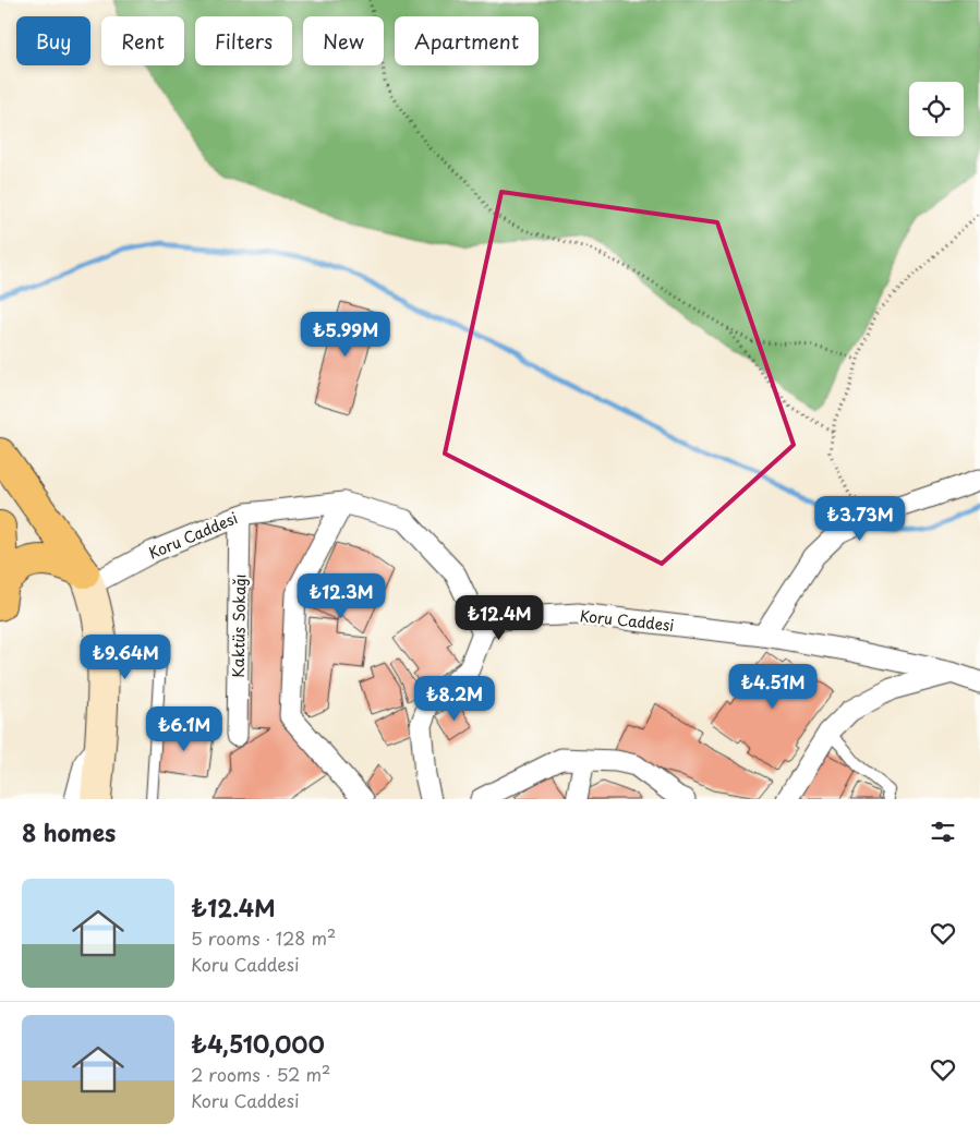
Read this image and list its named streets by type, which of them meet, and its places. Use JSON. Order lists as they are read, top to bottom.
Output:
{
  "streets": {
    "street": ["Koru Caddesi", "Kaktüs Sokağı"]
  },
  "crossings": [
    ["Koru Caddesi", "Kaktüs Sokağı"]
  ],
  "page": {
    "chip": [
      "Buy",
      "Rent",
      "Filters",
      "New",
      "Apartment"
    ],
    "price": [
      "₺5.99M",
      "₺3.73M",
      "₺12.3M",
      "₺12.4M",
      "₺9.64M",
      "₺4.51M",
      "₺8.2M",
      "₺6.1M"
    ],
    "heading": "8 homes",
    "list": [
      {
        "name": "₺12.4M",
        "note": "5 rooms · 128 m² · Koru Caddesi"
      },
      {
        "name": "₺4,510,000",
        "note": "2 rooms · 52 m² · Koru Caddesi"
      }
    ]
  }
}
